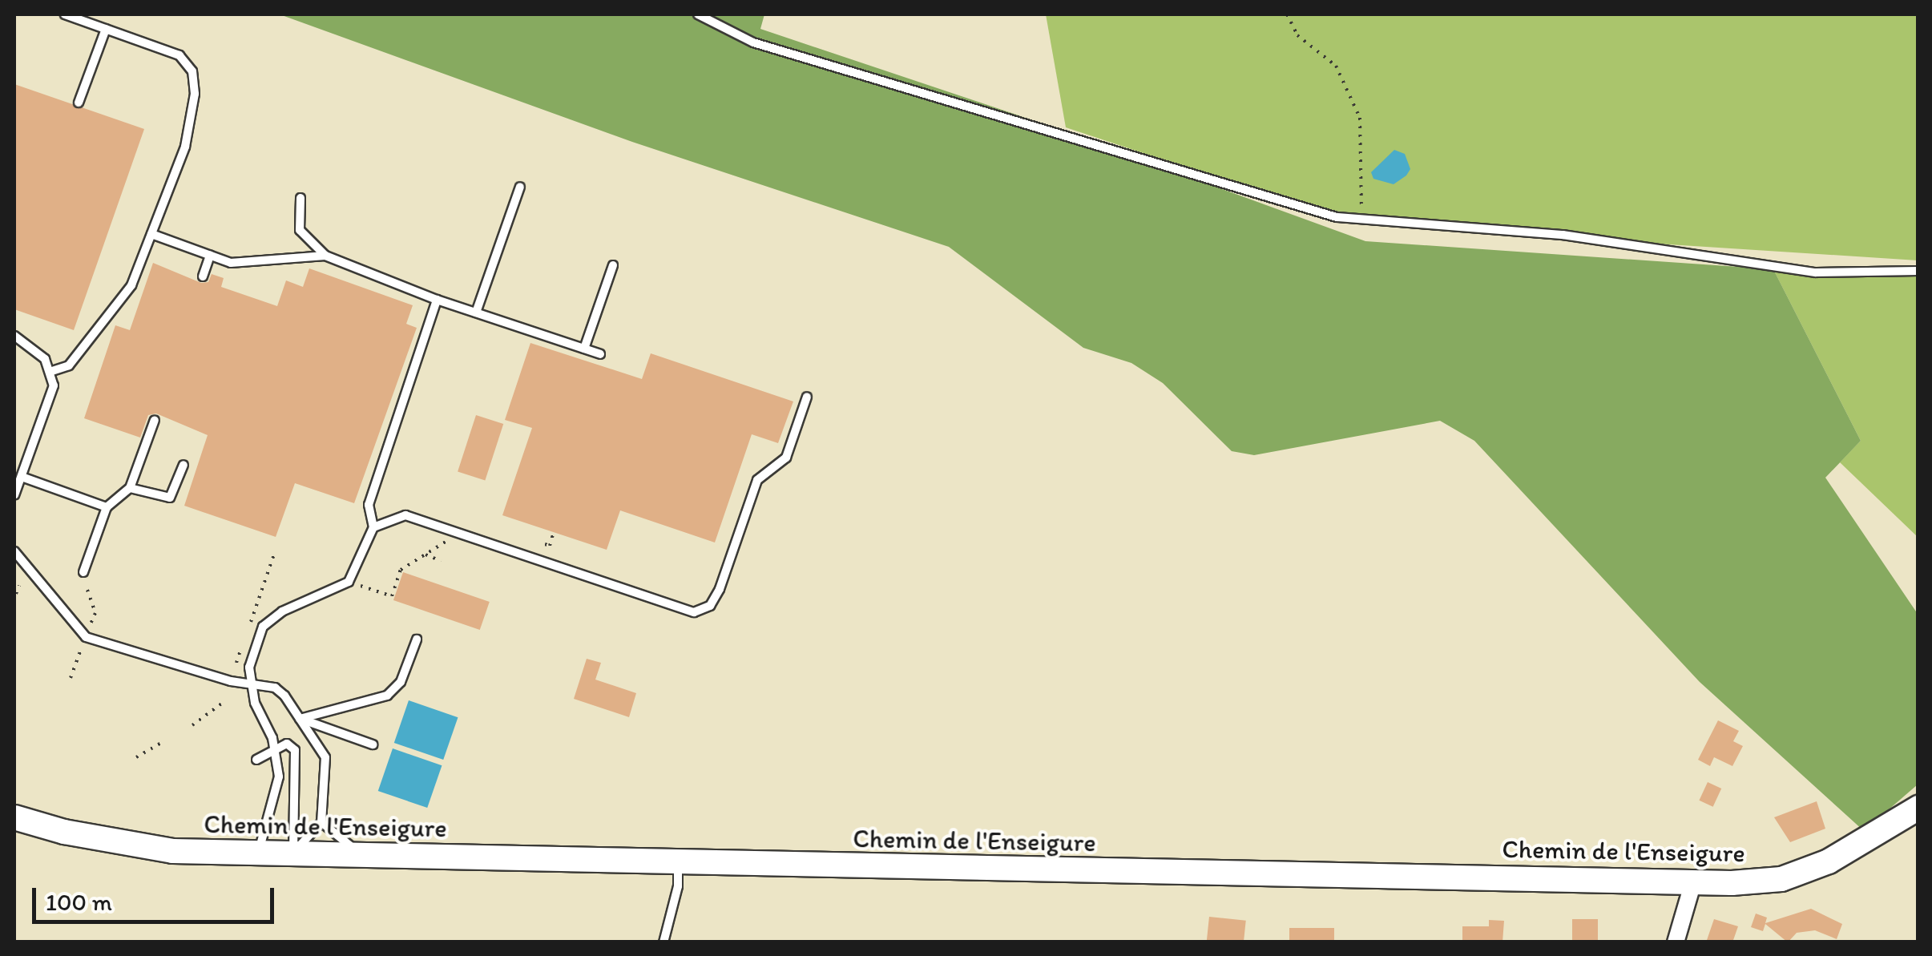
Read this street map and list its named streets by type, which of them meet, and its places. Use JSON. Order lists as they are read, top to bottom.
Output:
{
  "streets": {
    "street": ["Chemin de l'Enseigure"]
  },
  "scale_bar": "100 m"
}
